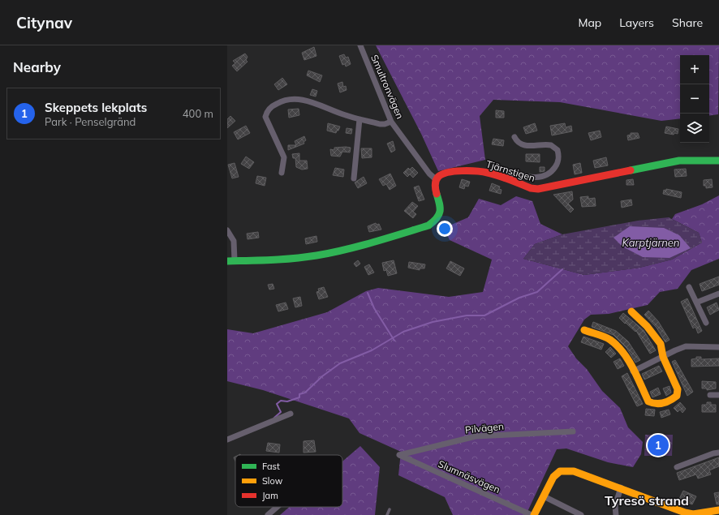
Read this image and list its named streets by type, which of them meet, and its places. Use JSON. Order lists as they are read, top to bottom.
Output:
{
  "streets": {
    "street": [
      "Smultronvägen",
      "Tjärnstigen",
      "Pilvägen",
      "Slumnäsvägen"
    ]
  },
  "crossings": [
    ["Smultronvägen", "Tjärnstigen"],
    ["Pilvägen", "Slumnäsvägen"]
  ],
  "districts": ["Tyresö strand"],
  "water": ["Karptjärnen"],
  "legend": ["Fast", "Slow", "Jam"],
  "page": {
    "header": "Citynav",
    "nav": ["Map", "Layers", "Share"],
    "heading": "Nearby",
    "map_buttons": ["+", "−"],
    "list": [
      {
        "mark": "1",
        "name": "Skeppets lekplats",
        "note": "Park · Penselgränd",
        "value": "400 m"
      }
    ],
    "pins": "1"
  }
}
